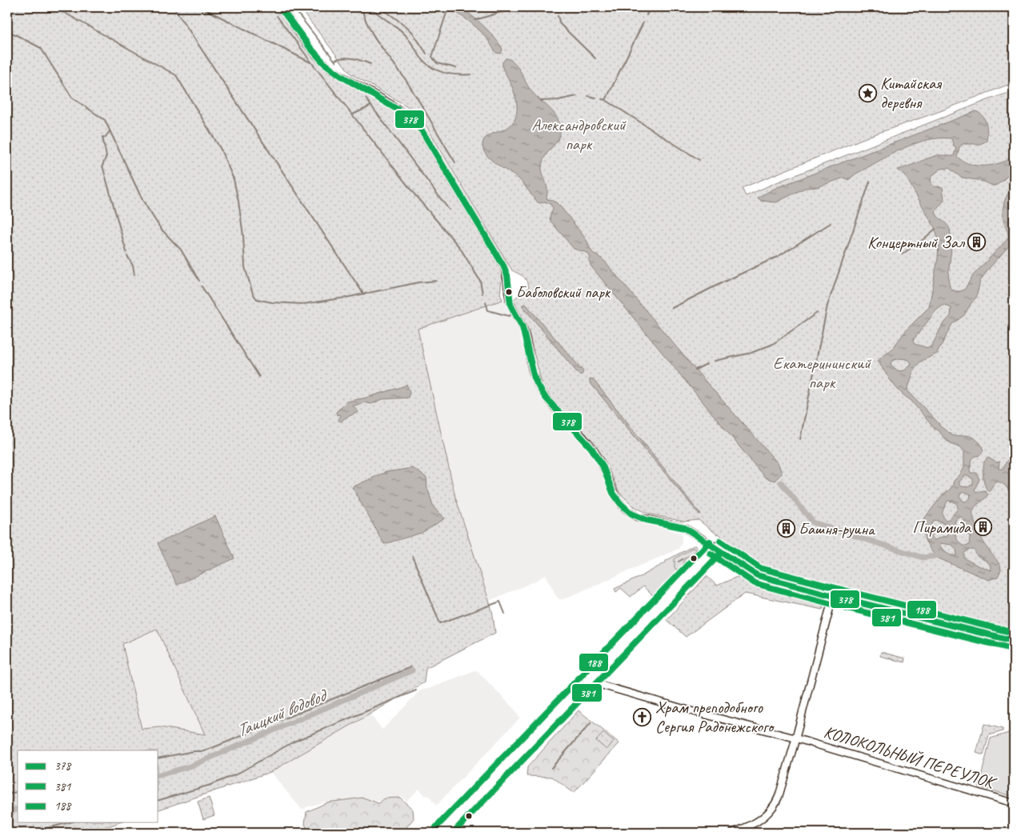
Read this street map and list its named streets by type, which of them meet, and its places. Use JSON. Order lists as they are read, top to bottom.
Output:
{
  "streets": {
    "street": ["КОЛОКОЛЬНЫЙ ПЕРЕУЛОК"]
  },
  "water": ["Таицкий водовод"],
  "parks": ["Александровский парк", "Екатерининский парк"],
  "places": {
    "place": ["Китайская деревня"],
    "building": ["Концертный Зал", "Пирамида", "Башня-руина"],
    "other": ["Баболовский парк"],
    "church": ["Храм преподобного Сергия Радонежского"]
  },
  "lines": ["transit line 378", "transit line 188", "transit line 381"],
  "legend": ["378", "381", "188"]
}
